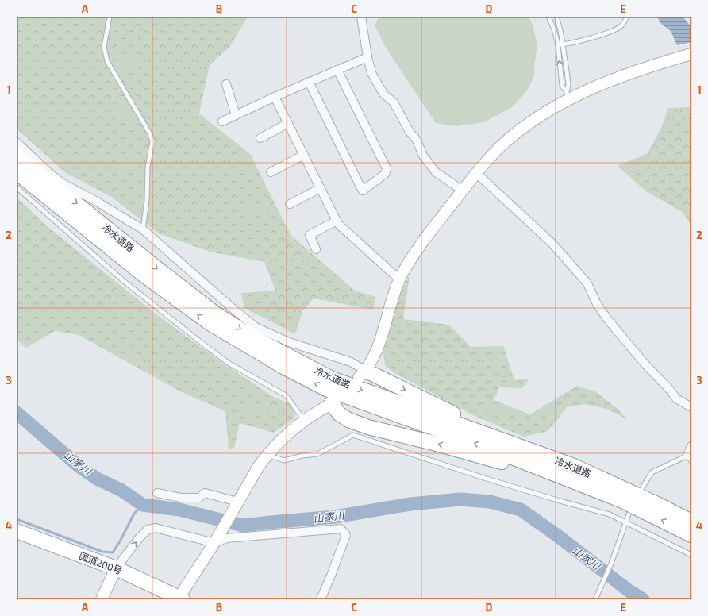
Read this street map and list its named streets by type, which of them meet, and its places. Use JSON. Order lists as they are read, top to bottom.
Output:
{
  "streets": {
    "highway": ["冷水道路", "国道200号"]
  },
  "water": ["山家川"],
  "grid": {
    "columns": [
      "A",
      "B",
      "C",
      "D",
      "E"
    ],
    "rows": [
      "1",
      "2",
      "3",
      "4"
    ]
  }
}
